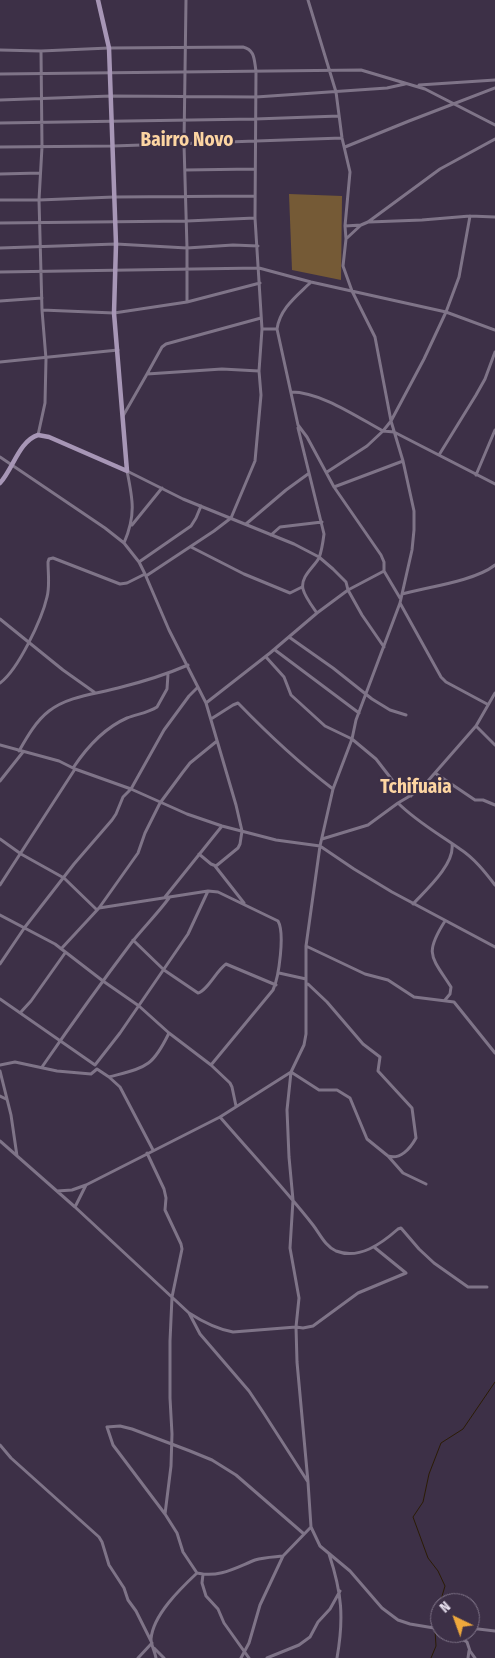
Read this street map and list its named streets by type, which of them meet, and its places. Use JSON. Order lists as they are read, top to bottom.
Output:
{
  "districts": ["Bairro Novo", "Tchifuaia"],
  "north": "top left"
}
